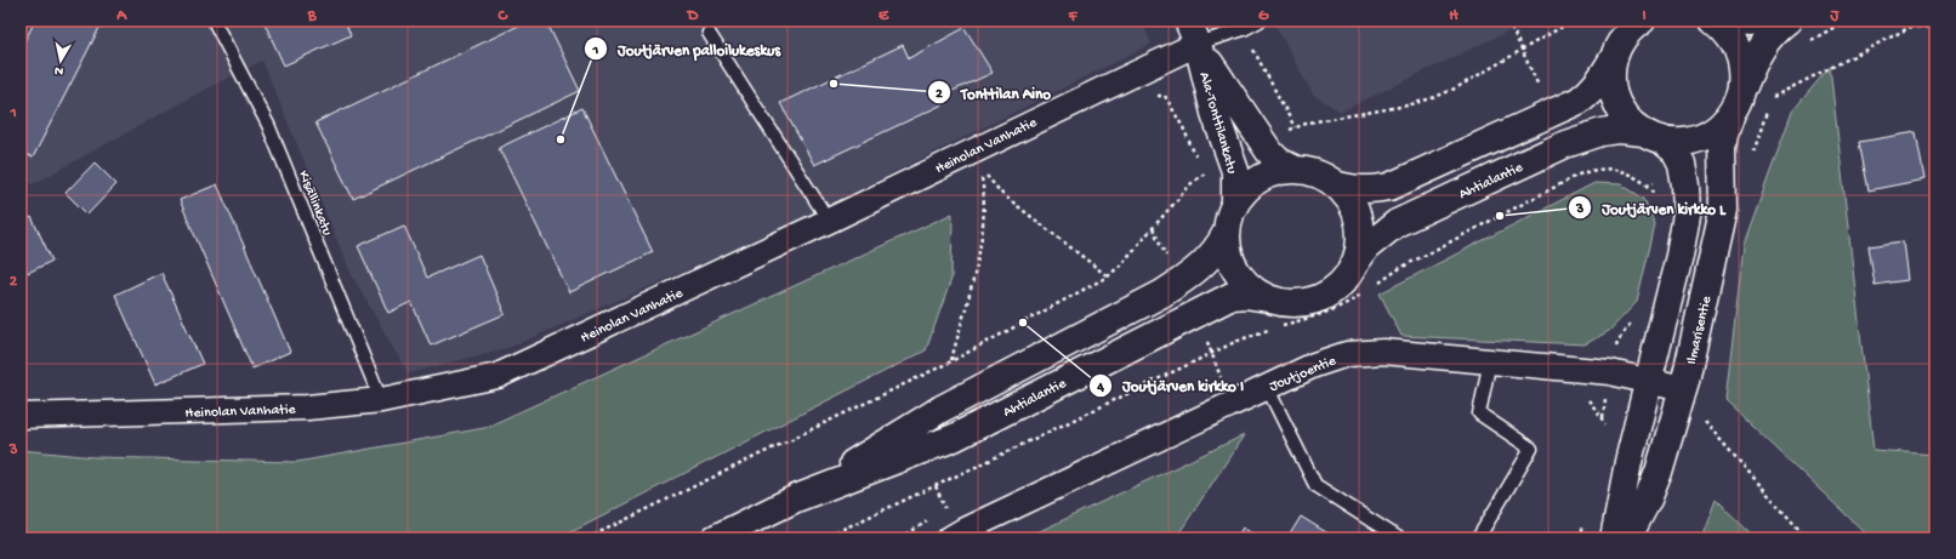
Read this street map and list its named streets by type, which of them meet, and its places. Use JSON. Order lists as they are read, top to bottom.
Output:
{
  "streets": {
    "main road": ["Ala-Tonttilankatu", "Ahtialantie", "Ilmarisentie"],
    "street": ["Heinolan Vanhatie", "Joutjoentie"],
    "lane": ["Kisällinkatu"]
  },
  "crossings": [
    ["Ala-Tonttilankatu", "Heinolan Vanhatie"],
    ["Ala-Tonttilankatu", "Ahtialantie"],
    ["Heinolan Vanhatie", "Kisällinkatu"],
    ["Ahtialantie", "Ilmarisentie"],
    ["Ilmarisentie", "Joutjoentie"]
  ],
  "places": [
    "Tonttilan Aino",
    "Joutjärven palloilukeskus",
    "Joutjärven kirkko L",
    "Joutjärven kirkko I"
  ],
  "north": "bottom",
  "grid": {
    "columns": [
      "A",
      "B",
      "C",
      "D",
      "E",
      "F",
      "G",
      "H",
      "I",
      "J"
    ],
    "rows": ["1", "2", "3"]
  }
}
